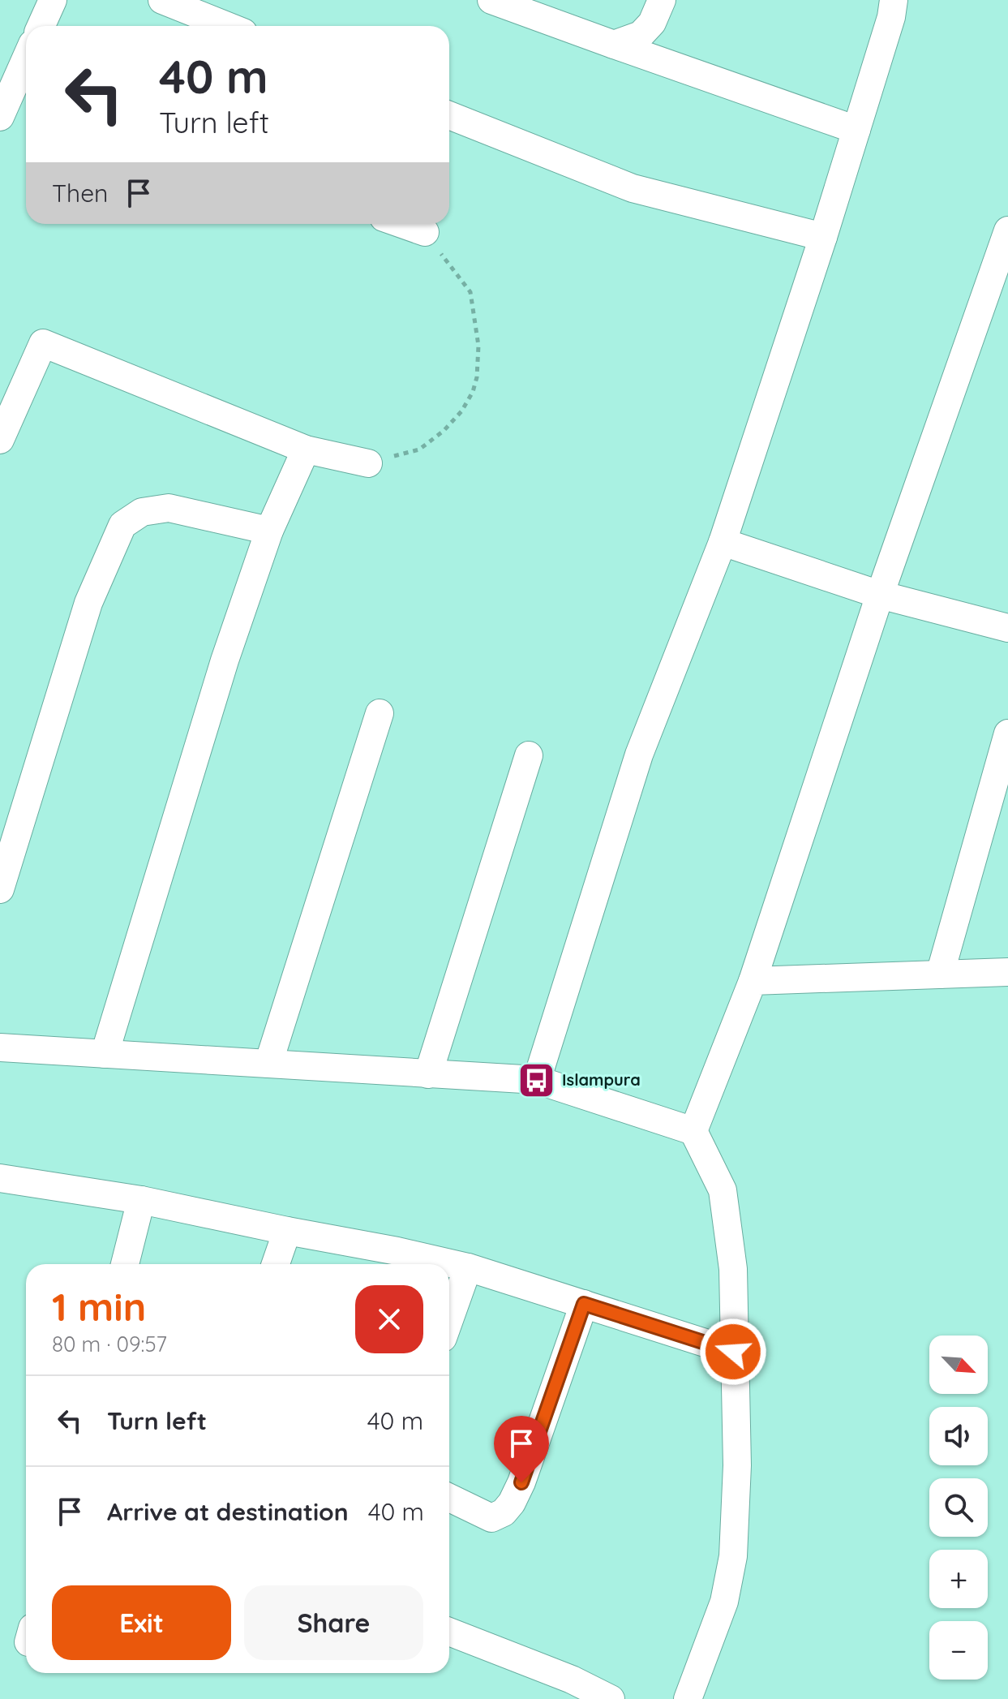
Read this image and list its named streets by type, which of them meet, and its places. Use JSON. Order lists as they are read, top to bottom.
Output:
{
  "places": {
    "bus stop": ["Islampura"]
  },
  "north": "bottom right",
  "page": {
    "turn": ["40 m", "Turn left"],
    "then": "Then",
    "heading": ["1 min", "80 m · 09:57"],
    "map_buttons": ["+", "−"],
    "list": [
      {
        "name": "Turn left",
        "value": "40 m"
      },
      {
        "name": "Arrive at destination",
        "value": "40 m"
      }
    ],
    "buttons": ["Exit", "Share"]
  }
}
